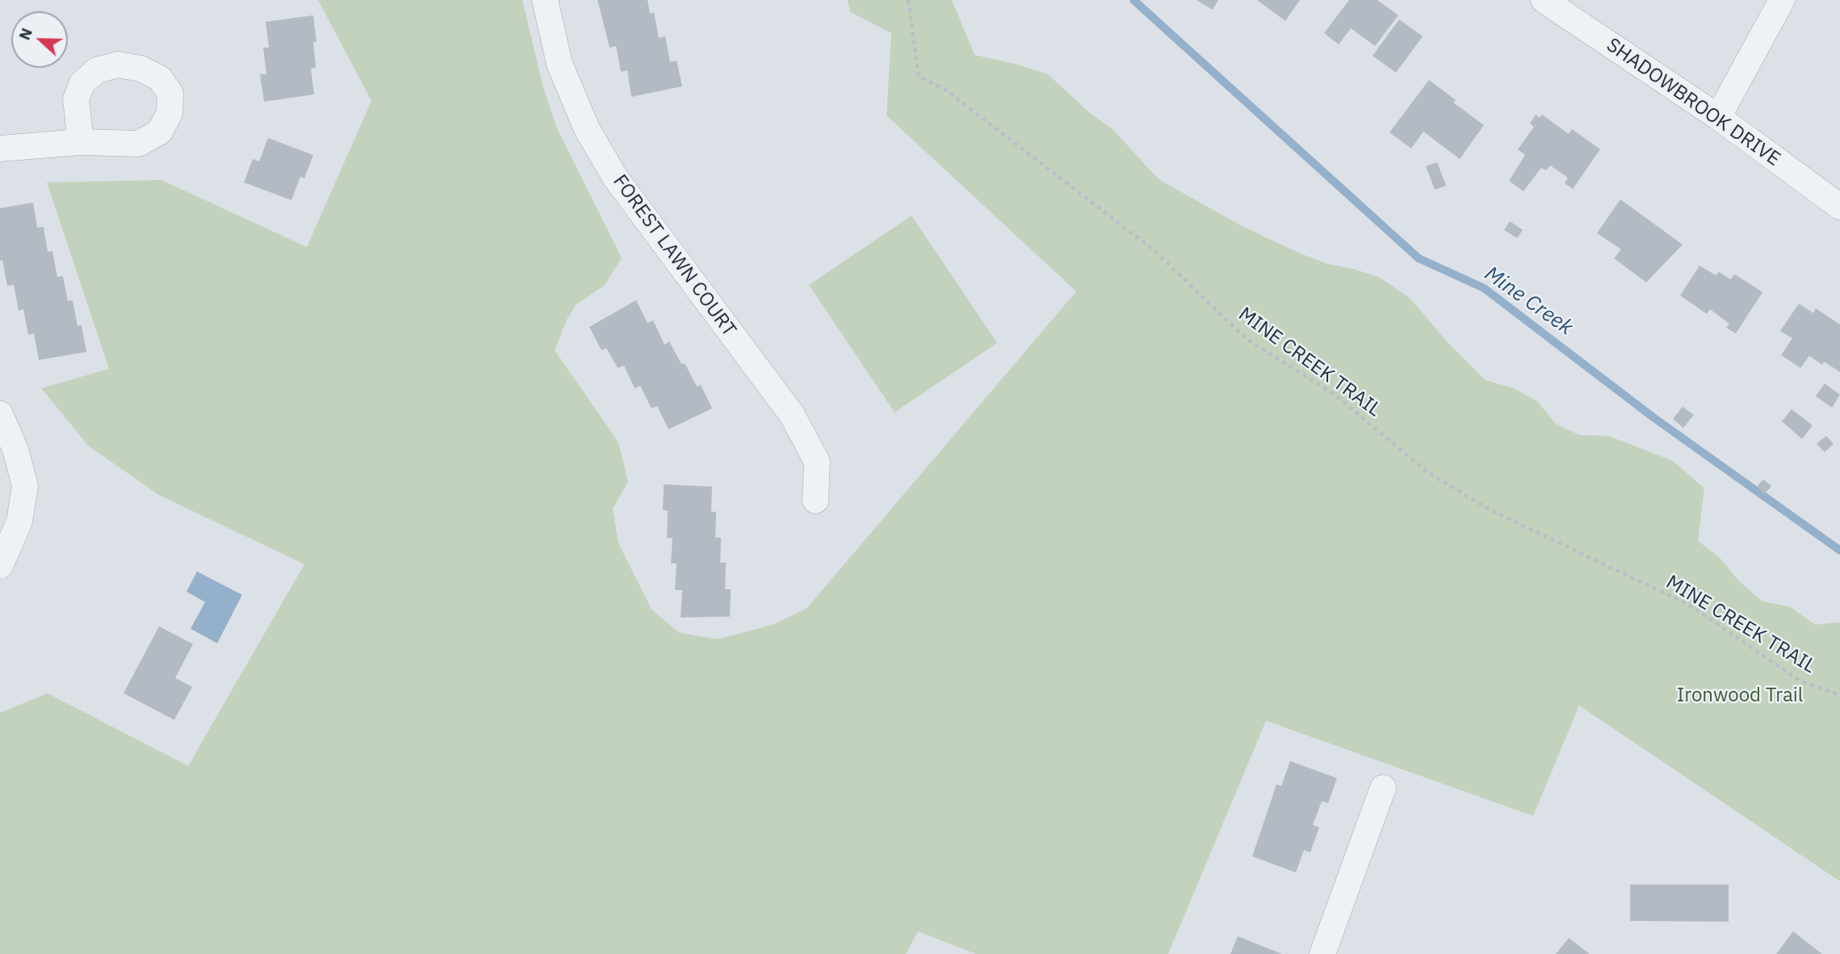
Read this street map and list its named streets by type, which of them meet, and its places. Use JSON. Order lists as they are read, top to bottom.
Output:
{
  "streets": {
    "street": ["SHADOWBROOK DRIVE", "FOREST LAWN COURT"],
    "path": ["MINE CREEK TRAIL"]
  },
  "water": ["Mine Creek"],
  "parks": ["Ironwood Trail"],
  "north": "left"
}
